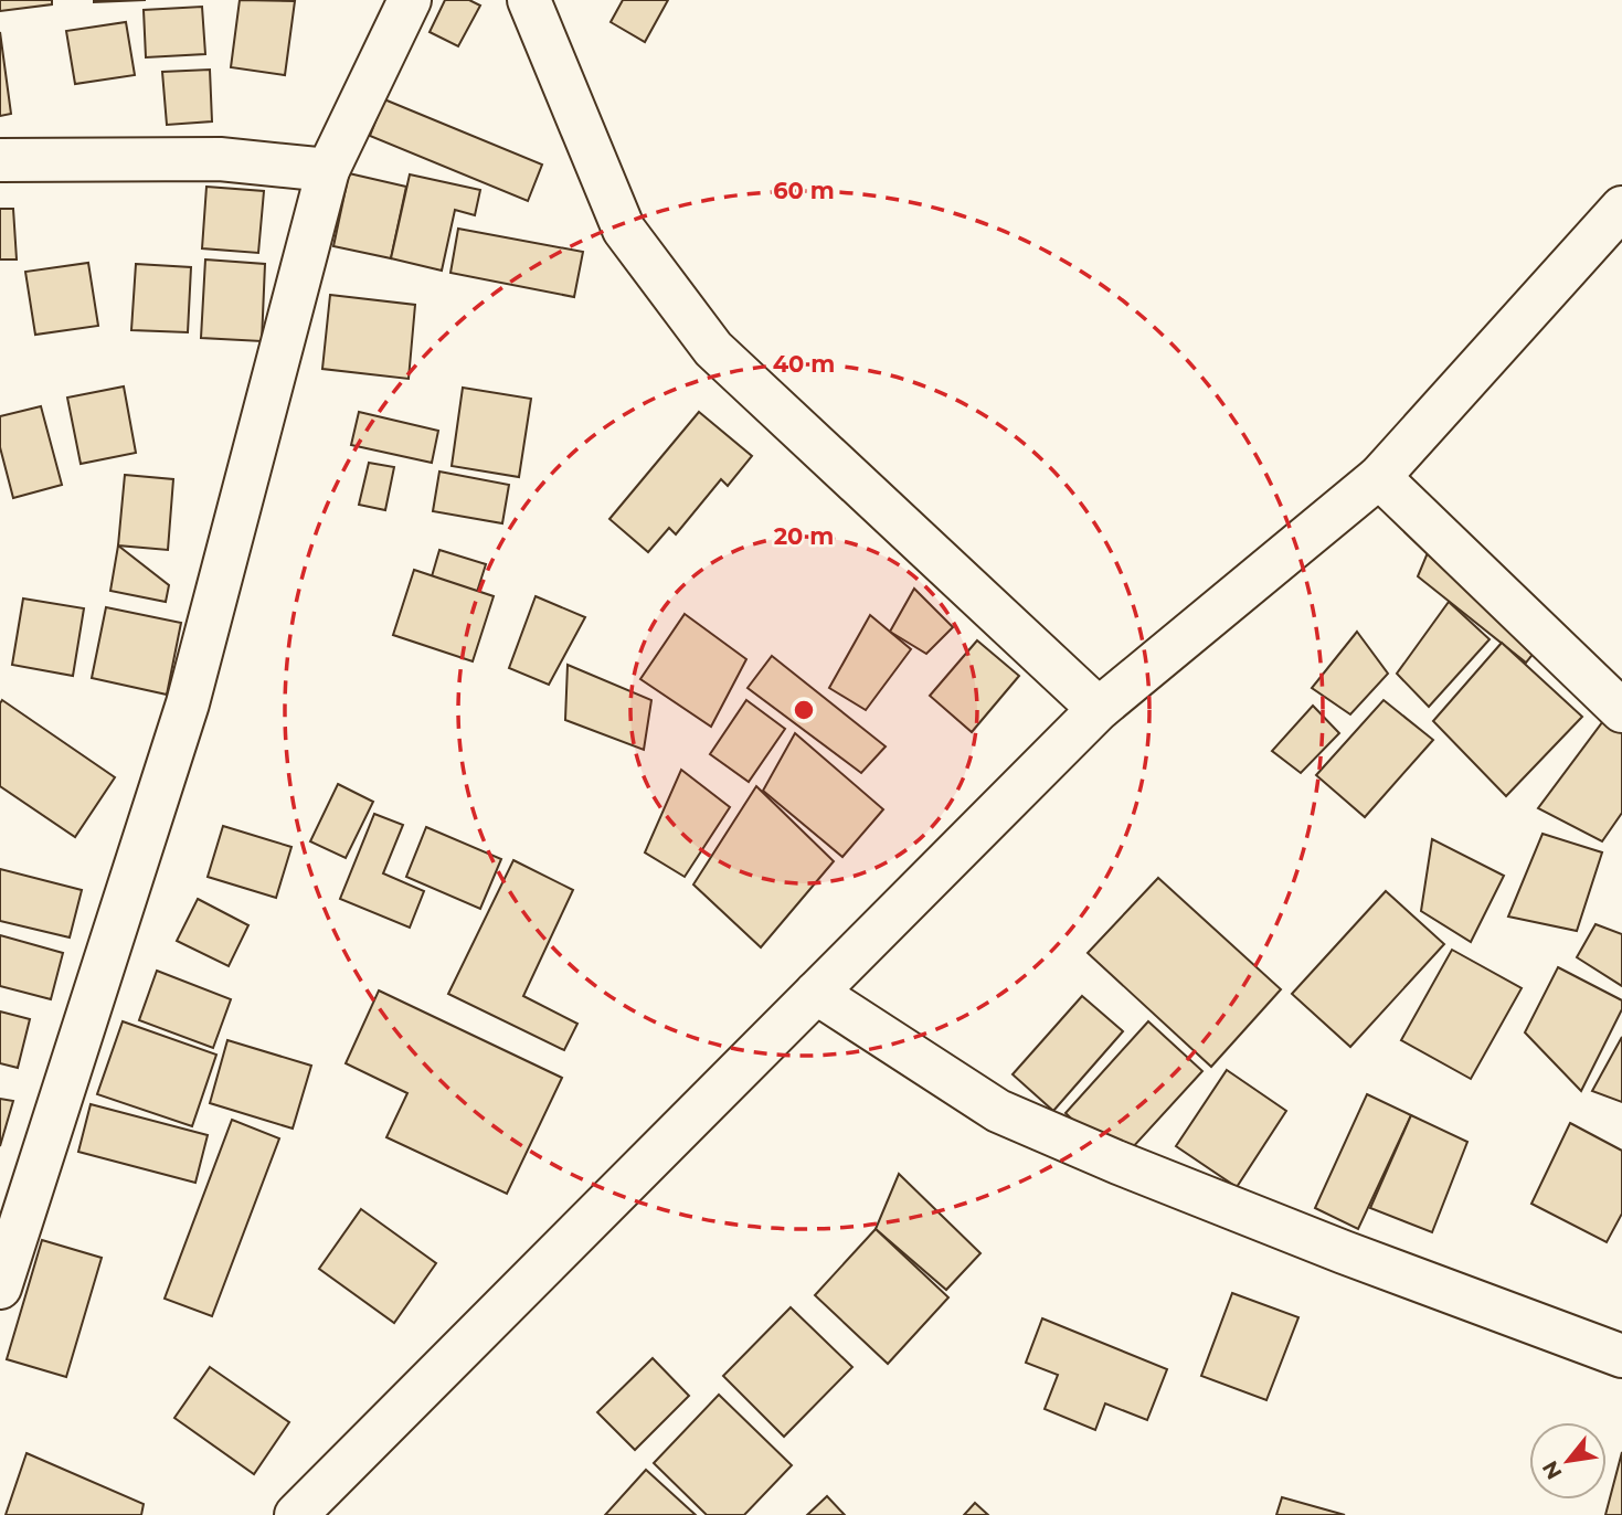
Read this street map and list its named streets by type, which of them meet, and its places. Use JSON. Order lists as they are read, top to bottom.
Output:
{
  "north": "bottom left",
  "rings": ["60 m", "40 m", "20 m"]
}
